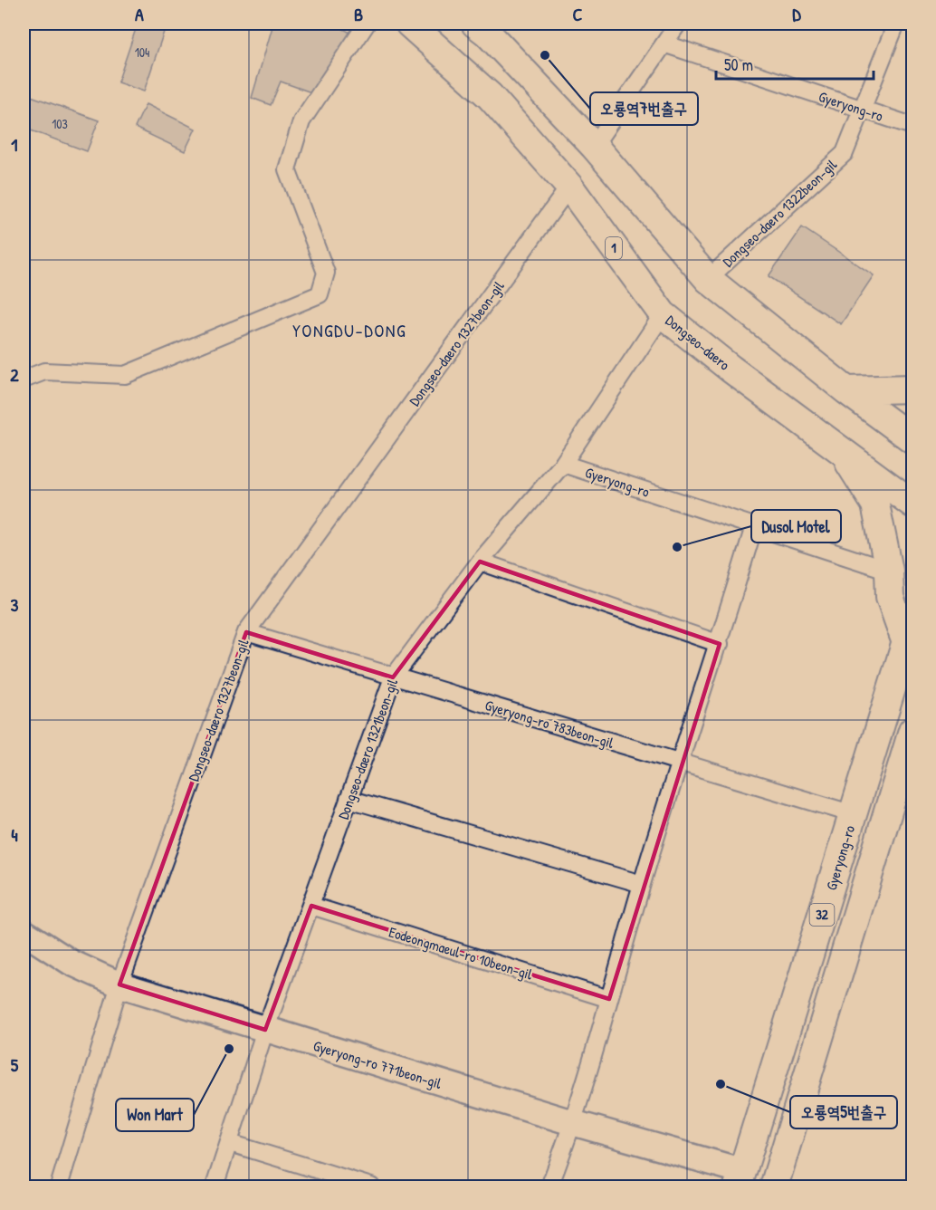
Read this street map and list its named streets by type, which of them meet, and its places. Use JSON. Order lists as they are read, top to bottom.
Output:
{
  "streets": {
    "main road": [
      "Gyeryong-ro",
      "1",
      "Dongseo-daero",
      "32"
    ],
    "street": [
      "Dongseo-daero 1322beon-gil",
      "Dongseo-daero 1327beon-gil",
      "Gyeryong-ro 783beon-gil",
      "Dongseo-daero 1321beon-gil",
      "Eodeongmaeul-ro 10beon-gil",
      "Gyeryong-ro 771beon-gil"
    ]
  },
  "crossings": [
    ["Gyeryong-ro", "Dongseo-daero 1322beon-gil"],
    ["Gyeryong-ro", "Gyeryong-ro 783beon-gil"],
    ["Gyeryong-ro", "Dongseo-daero 1321beon-gil"],
    ["Gyeryong-ro", "Gyeryong-ro 771beon-gil"],
    ["Dongseo-daero", "Dongseo-daero 1327beon-gil"],
    ["Dongseo-daero", "Dongseo-daero 1321beon-gil"],
    ["Dongseo-daero 1327beon-gil", "Gyeryong-ro 783beon-gil"],
    ["Dongseo-daero 1327beon-gil", "Gyeryong-ro 771beon-gil"],
    ["Gyeryong-ro 783beon-gil", "Dongseo-daero 1321beon-gil"],
    ["Dongseo-daero 1321beon-gil", "Eodeongmaeul-ro 10beon-gil"],
    ["Dongseo-daero 1321beon-gil", "Gyeryong-ro 771beon-gil"]
  ],
  "districts": ["YONGDU-DONG"],
  "places": [
    "오룡역7번출구",
    "Dusol Motel",
    "Won Mart",
    "오룡역5번출구"
  ],
  "house_numbers": ["104", "103"],
  "scale_bar": "50 m",
  "grid": {
    "columns": [
      "A",
      "B",
      "C",
      "D"
    ],
    "rows": [
      "1",
      "2",
      "3",
      "4",
      "5"
    ]
  }
}
